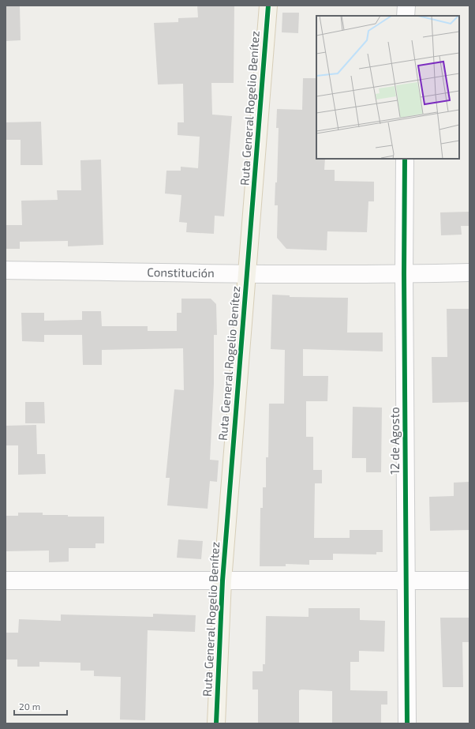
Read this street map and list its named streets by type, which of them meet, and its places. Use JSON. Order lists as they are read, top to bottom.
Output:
{
  "streets": {
    "main road": ["Ruta General Rogelio Benítez"],
    "street": ["Constitución", "12 de Agosto"]
  },
  "crossings": [
    ["Ruta General Rogelio Benítez", "Constitución"],
    ["Constitución", "12 de Agosto"]
  ],
  "scale_bar": "20 m"
}
